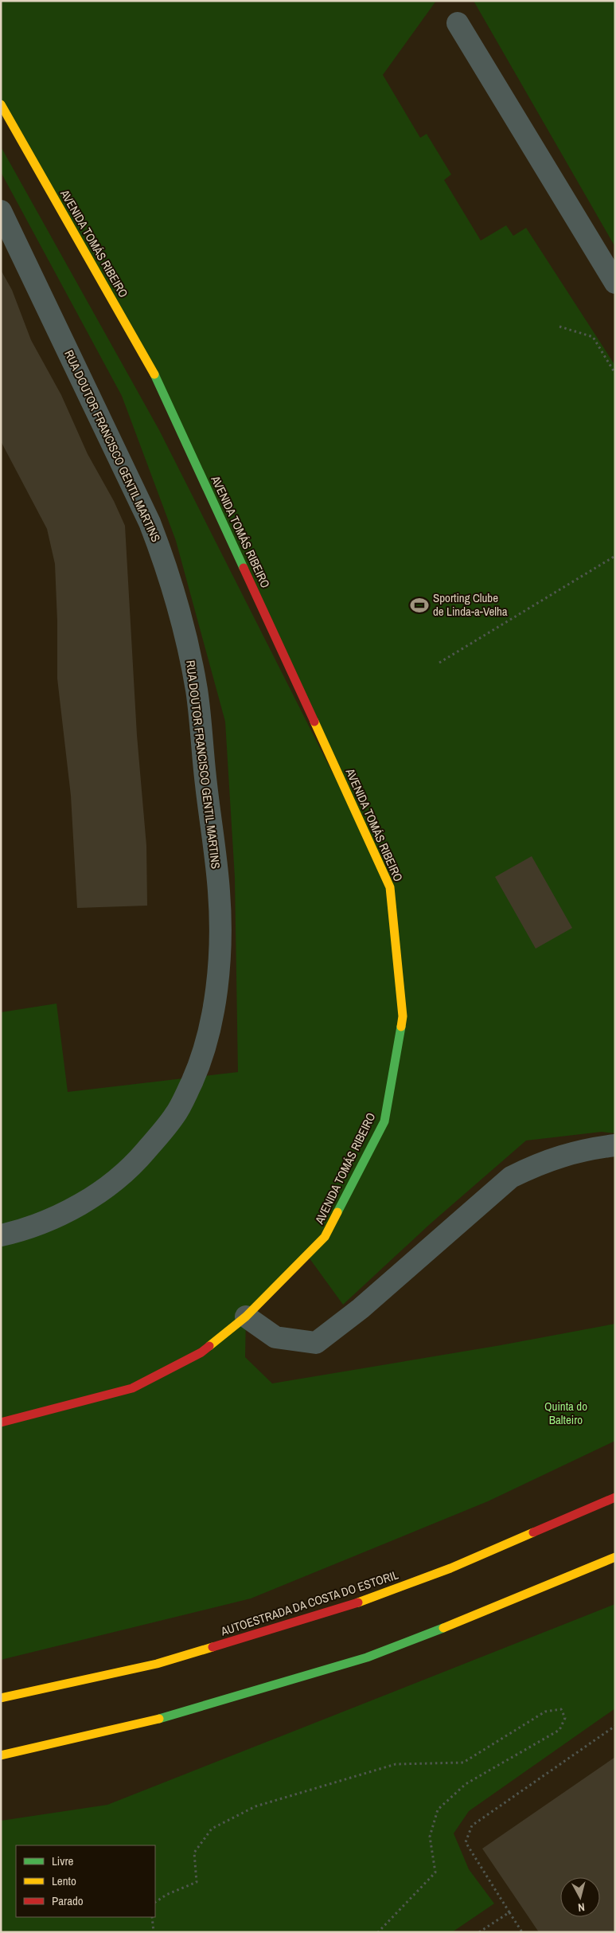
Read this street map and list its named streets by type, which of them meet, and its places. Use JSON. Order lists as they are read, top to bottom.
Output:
{
  "streets": {
    "main road": ["AVENIDA TOMÁS RIBEIRO", "AUTOESTRADA DA COSTA DO ESTORIL"],
    "street": ["RUA DOUTOR FRANCISCO GENTIL MARTINS"]
  },
  "parks": ["Quinta do Balteiro"],
  "places": {
    "sports": ["Sporting Clube de Linda-a-Velha"]
  },
  "legend": ["Livre", "Lento", "Parado"],
  "north": "bottom"
}
